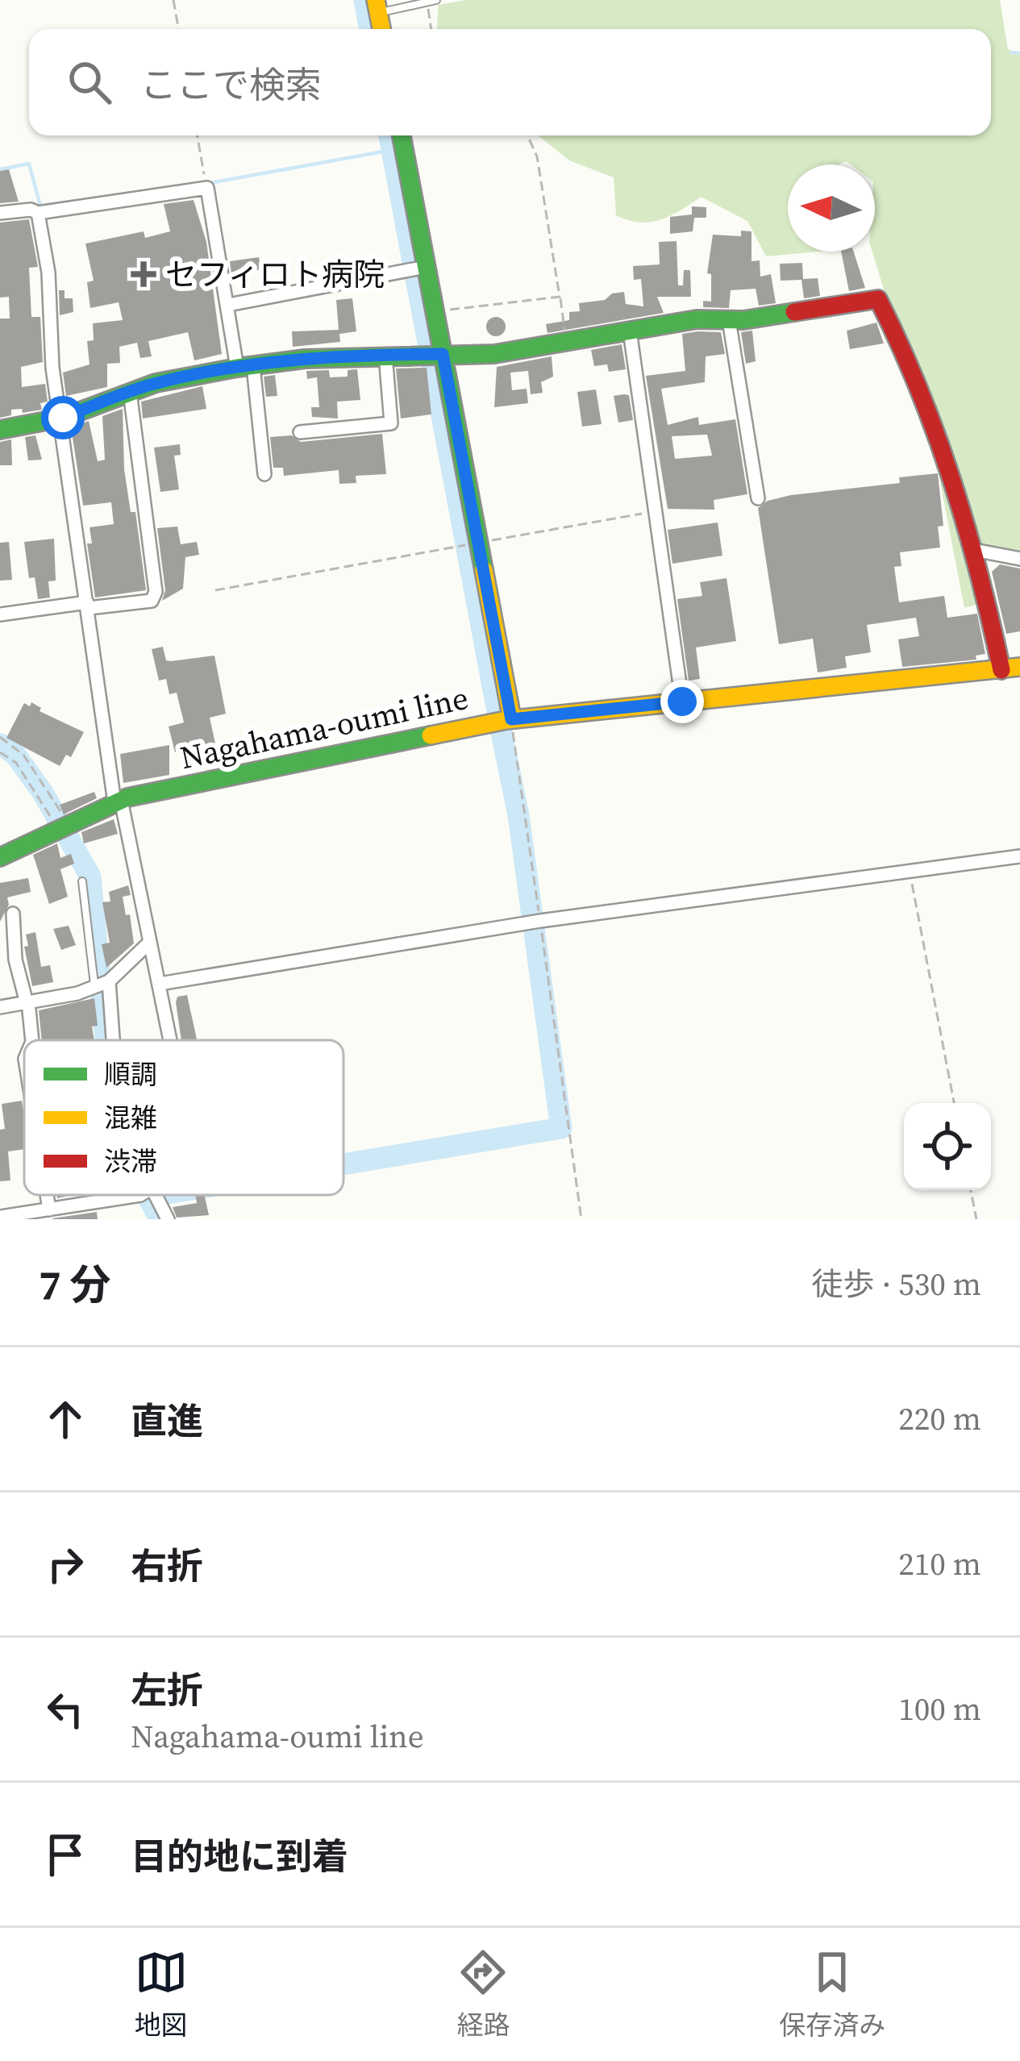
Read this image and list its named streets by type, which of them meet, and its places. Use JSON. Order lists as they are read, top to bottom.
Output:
{
  "streets": {
    "street": ["Nagahama-oumi line"]
  },
  "places": {
    "health": ["セフィロト病院"]
  },
  "legend": ["順調", "混雑", "渋滞"],
  "north": "left",
  "page": {
    "search": "ここで検索",
    "heading": ["7 分", "徒歩 · 530 m"],
    "list": [
      ["直進", "220 m"],
      ["右折", "210 m"],
      ["左折", "Nagahama-oumi line", "100 m"],
      "目的地に到着"
    ],
    "nav": ["地図", "経路", "保存済み"]
  }
}
